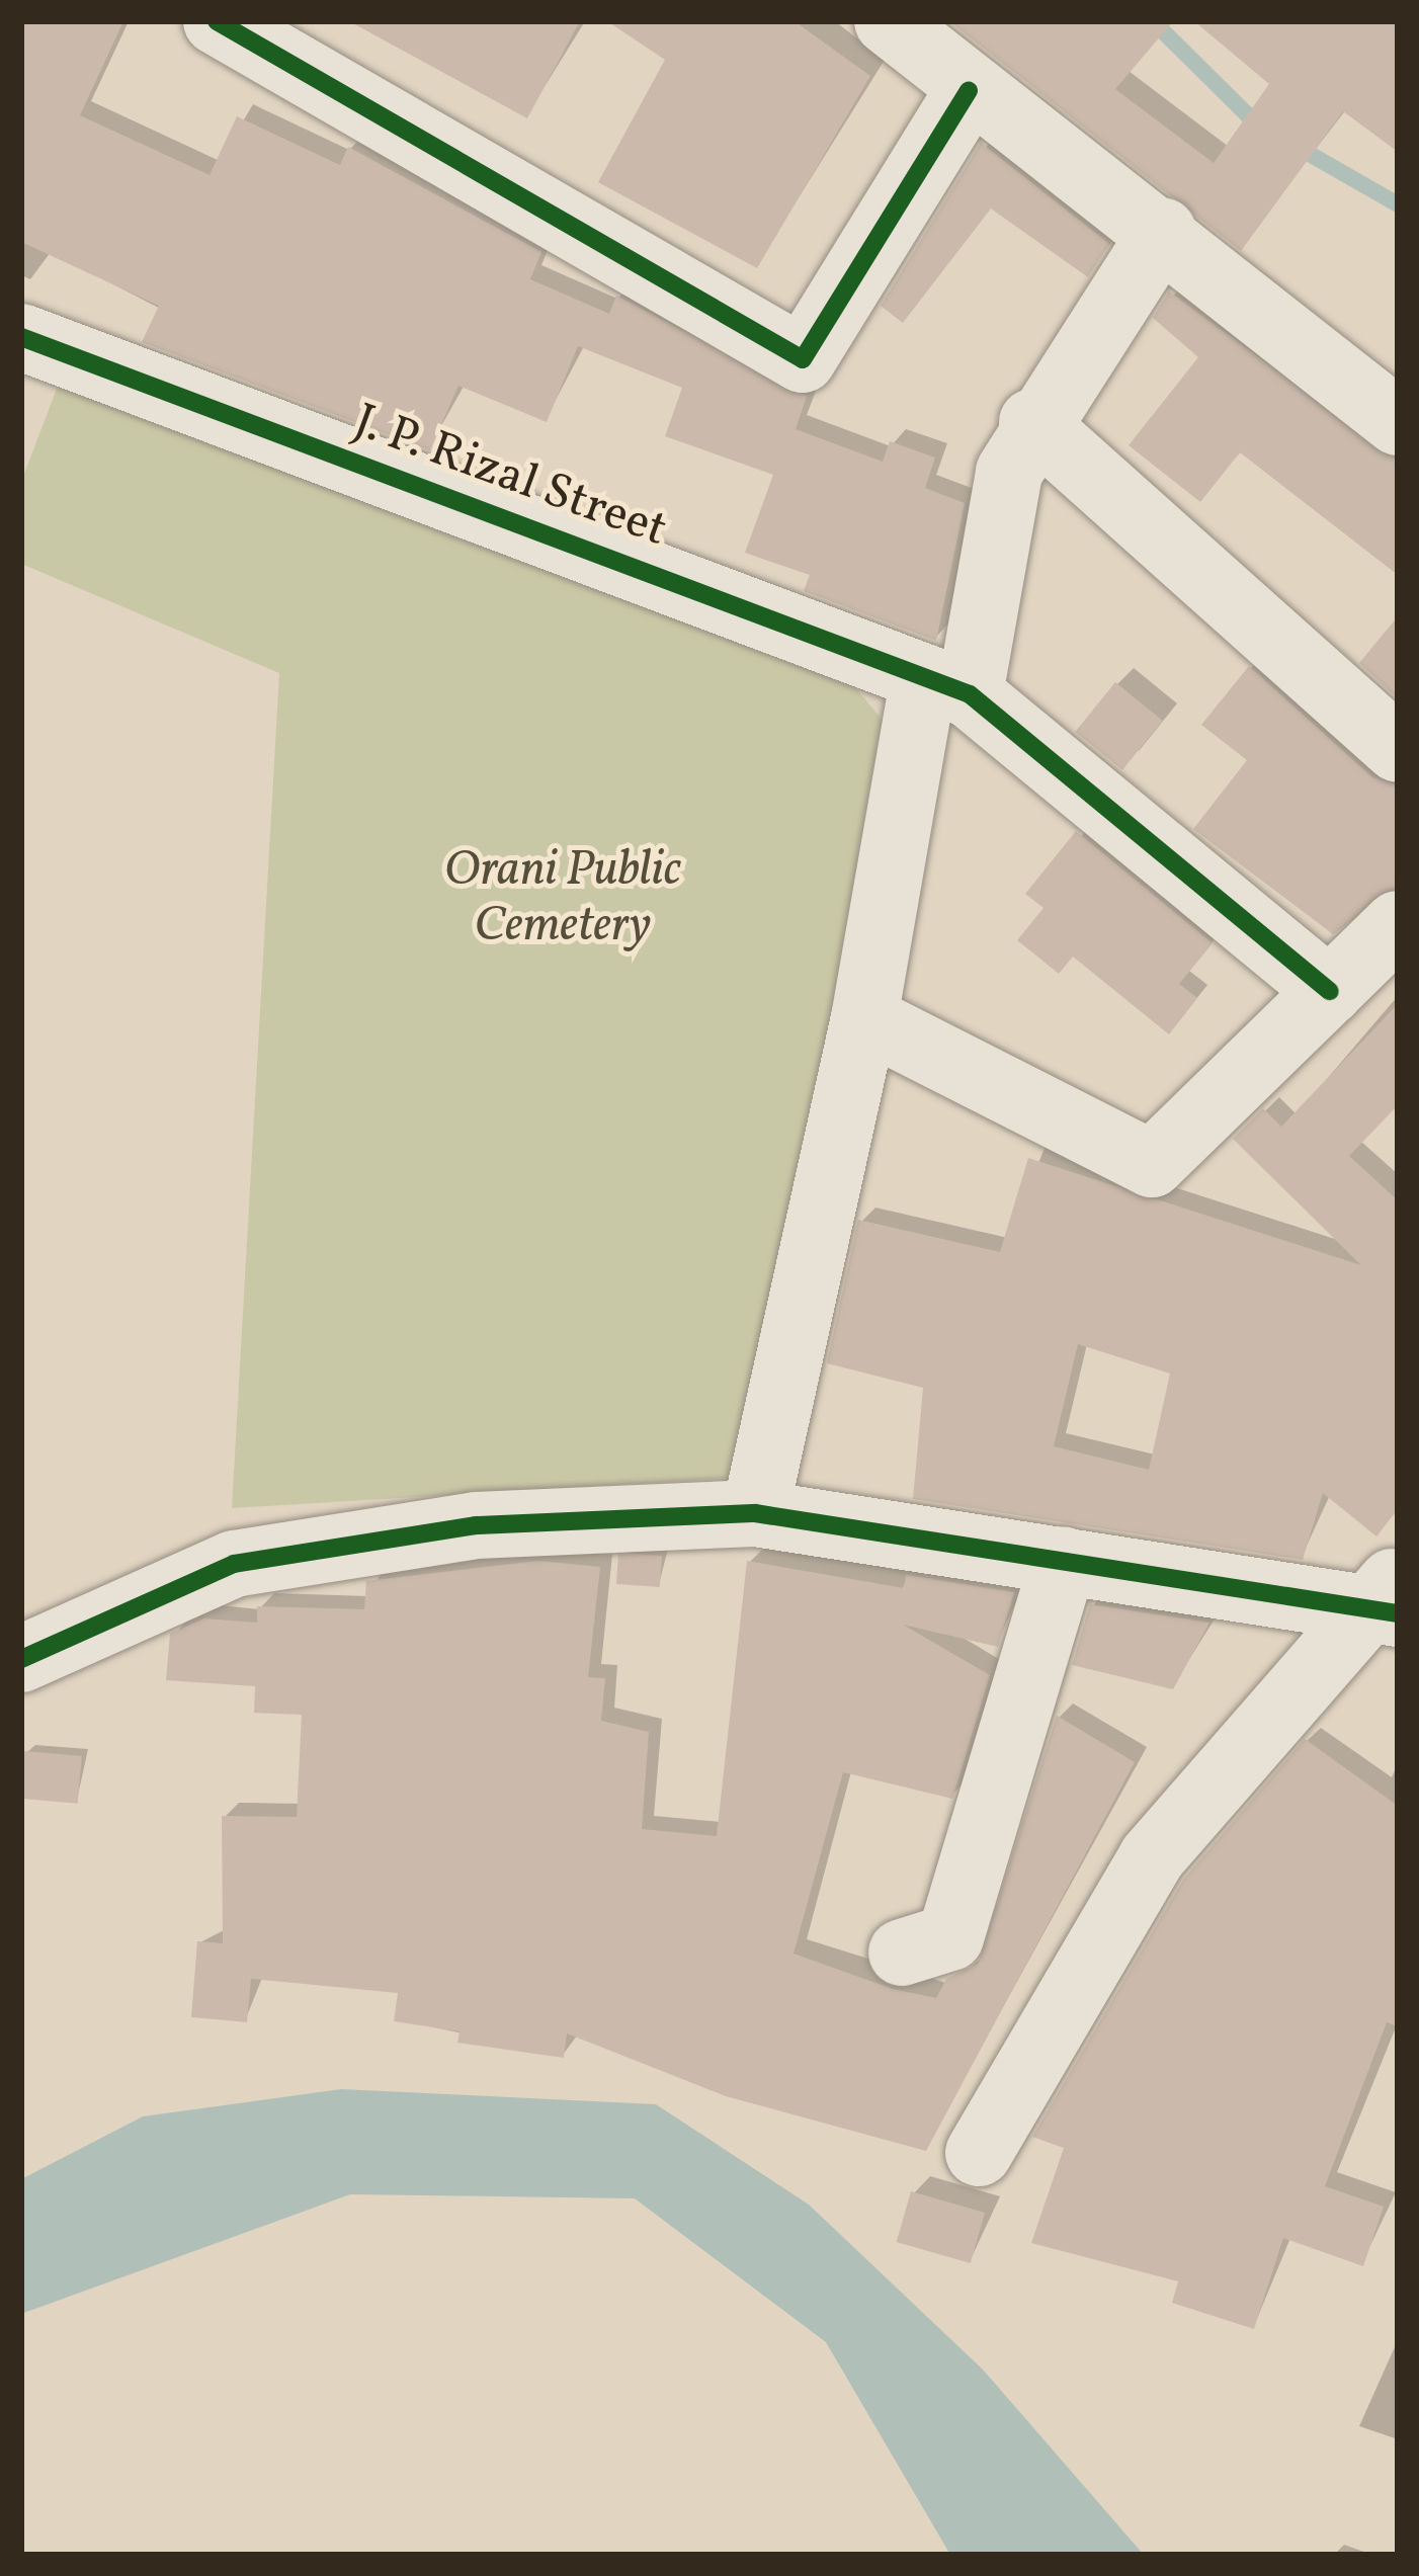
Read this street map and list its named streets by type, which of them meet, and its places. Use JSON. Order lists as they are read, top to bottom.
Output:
{
  "streets": {
    "street": ["J. P. Rizal Street"]
  },
  "parks": ["Orani Public Cemetery"]
}
